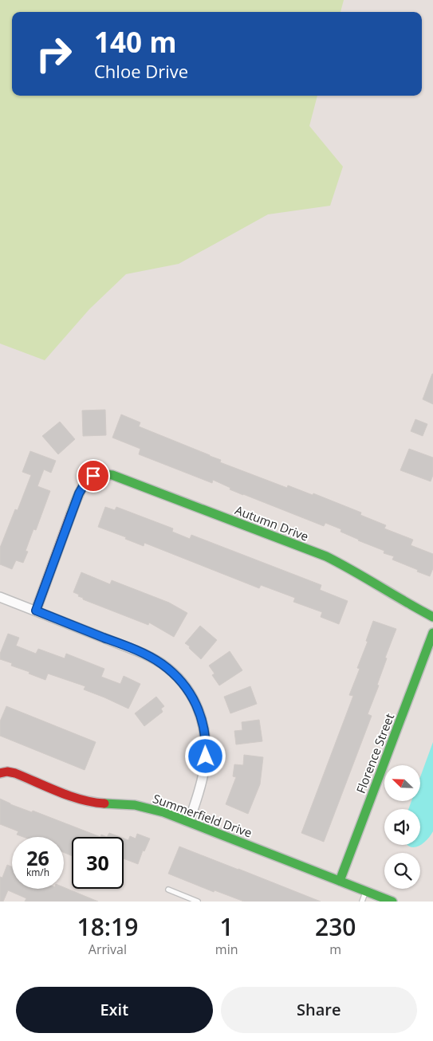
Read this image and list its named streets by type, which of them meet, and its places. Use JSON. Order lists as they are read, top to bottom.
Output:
{
  "streets": {
    "street": ["Autumn Drive", "Florence Street", "Summerfield Drive"]
  },
  "crossings": [
    ["Florence Street", "Summerfield Drive"]
  ],
  "north": "top left",
  "page": {
    "turn": ["140 m", "Chloe Drive"],
    "speed": "26 km/h",
    "limit": "30",
    "eta": [
      "18:19",
      "Arrival",
      "1",
      "min",
      "230",
      "m"
    ],
    "buttons": ["Exit", "Share"]
  }
}
